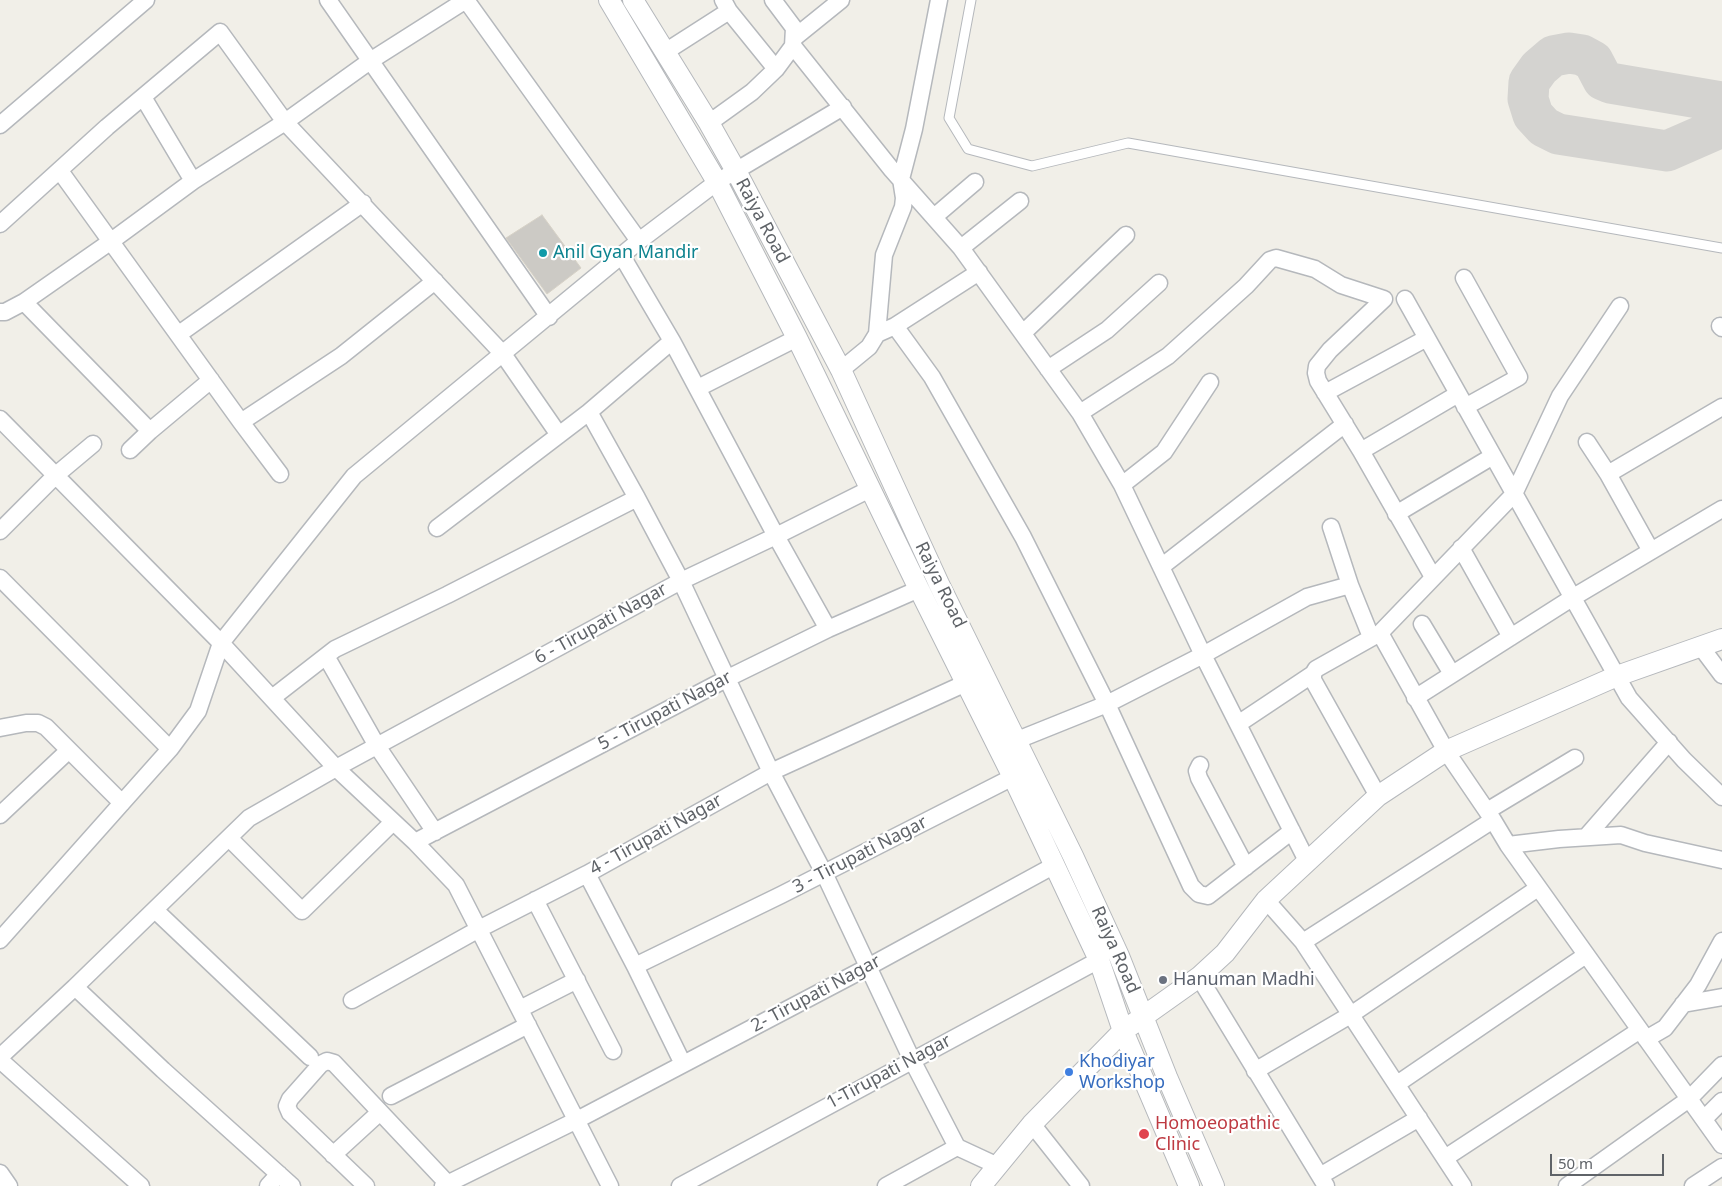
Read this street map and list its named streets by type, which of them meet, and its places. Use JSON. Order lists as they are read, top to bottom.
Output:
{
  "streets": {
    "street": [
      "Raiya Road",
      "6 - Tirupati Nagar",
      "5 - Tirupati Nagar",
      "4 - Tirupati Nagar",
      "3 - Tirupati Nagar",
      "2- Tirupati Nagar",
      "1-Tirupati Nagar"
    ]
  },
  "crossings": [
    ["Raiya Road", "6 - Tirupati Nagar"],
    ["Raiya Road", "5 - Tirupati Nagar"],
    ["Raiya Road", "4 - Tirupati Nagar"],
    ["Raiya Road", "3 - Tirupati Nagar"],
    ["Raiya Road", "2- Tirupati Nagar"],
    ["Raiya Road", "1-Tirupati Nagar"]
  ],
  "places": [
    "Anil Gyan Mandir",
    "Hanuman Madhi",
    "Khodiyar Workshop",
    "Homoeopathic Clinic"
  ],
  "scale_bar": "50 m"
}
